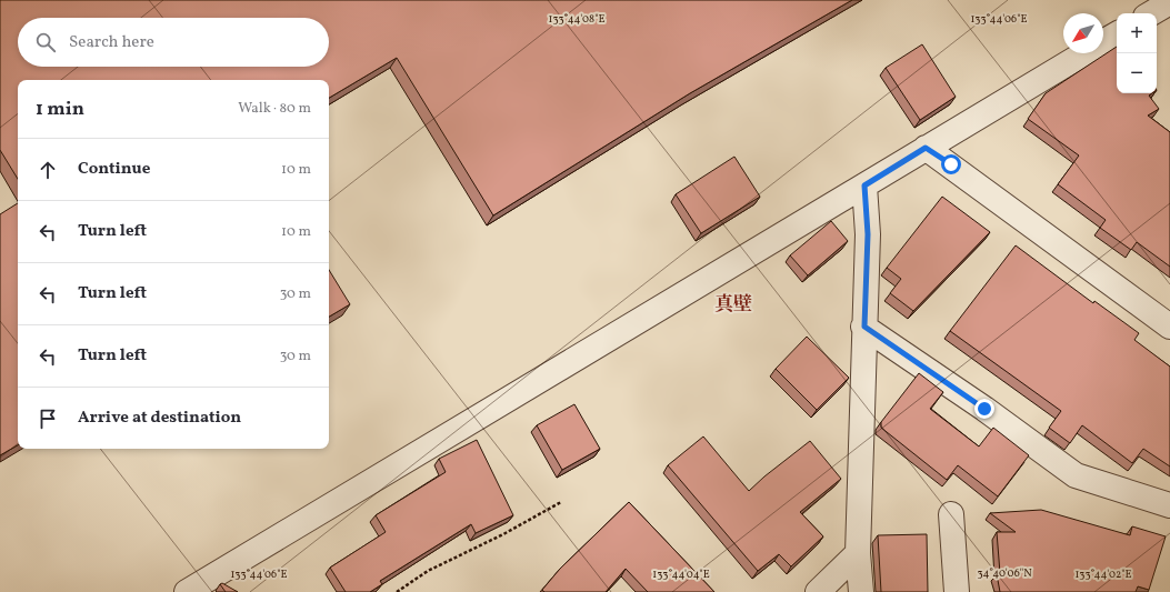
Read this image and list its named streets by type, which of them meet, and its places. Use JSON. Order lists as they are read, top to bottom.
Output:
{
  "districts": ["真壁"],
  "north": "bottom left",
  "page": {
    "map_buttons": ["+", "−"],
    "search": "Search here",
    "heading": ["1 min", "Walk · 80 m"],
    "list": [
      ["Continue", "10 m"],
      ["Turn left", "10 m"],
      ["Turn left", "30 m"],
      ["Turn left", "30 m"],
      "Arrive at destination"
    ]
  },
  "coordinates": [
    "133°44'08\"E",
    "133°44'06\"E",
    "34°40'06\"N",
    "133°44'04\"E",
    "133°44'02\"E"
  ]
}
